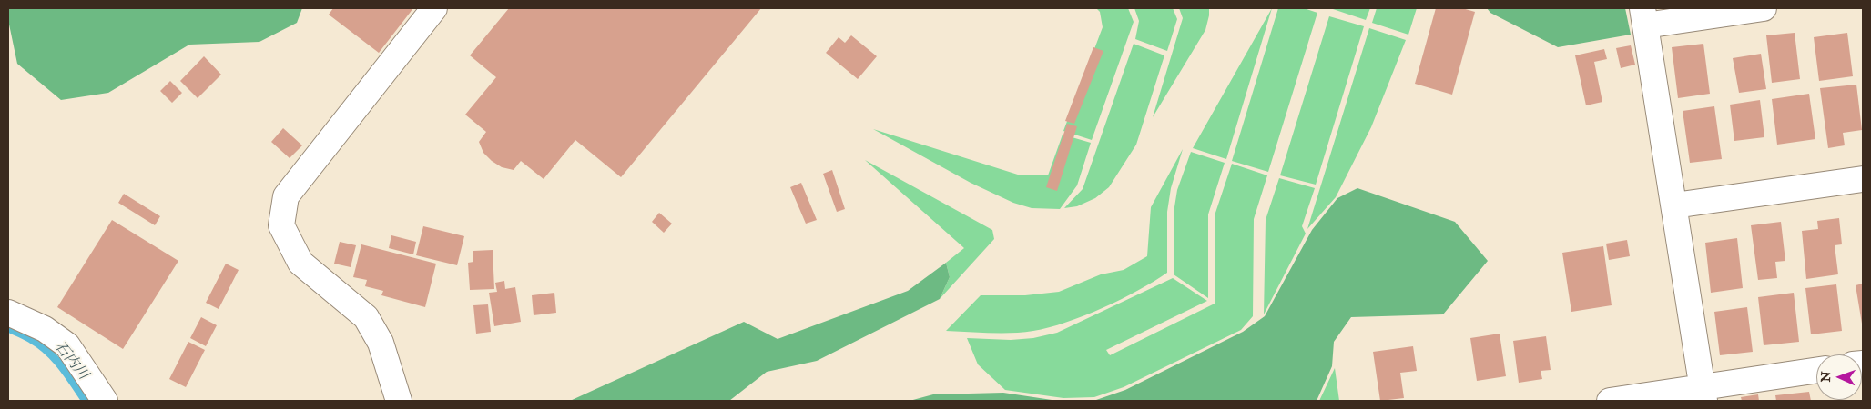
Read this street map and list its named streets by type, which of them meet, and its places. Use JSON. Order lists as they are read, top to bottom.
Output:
{
  "water": ["石内川"],
  "north": "left"
}
